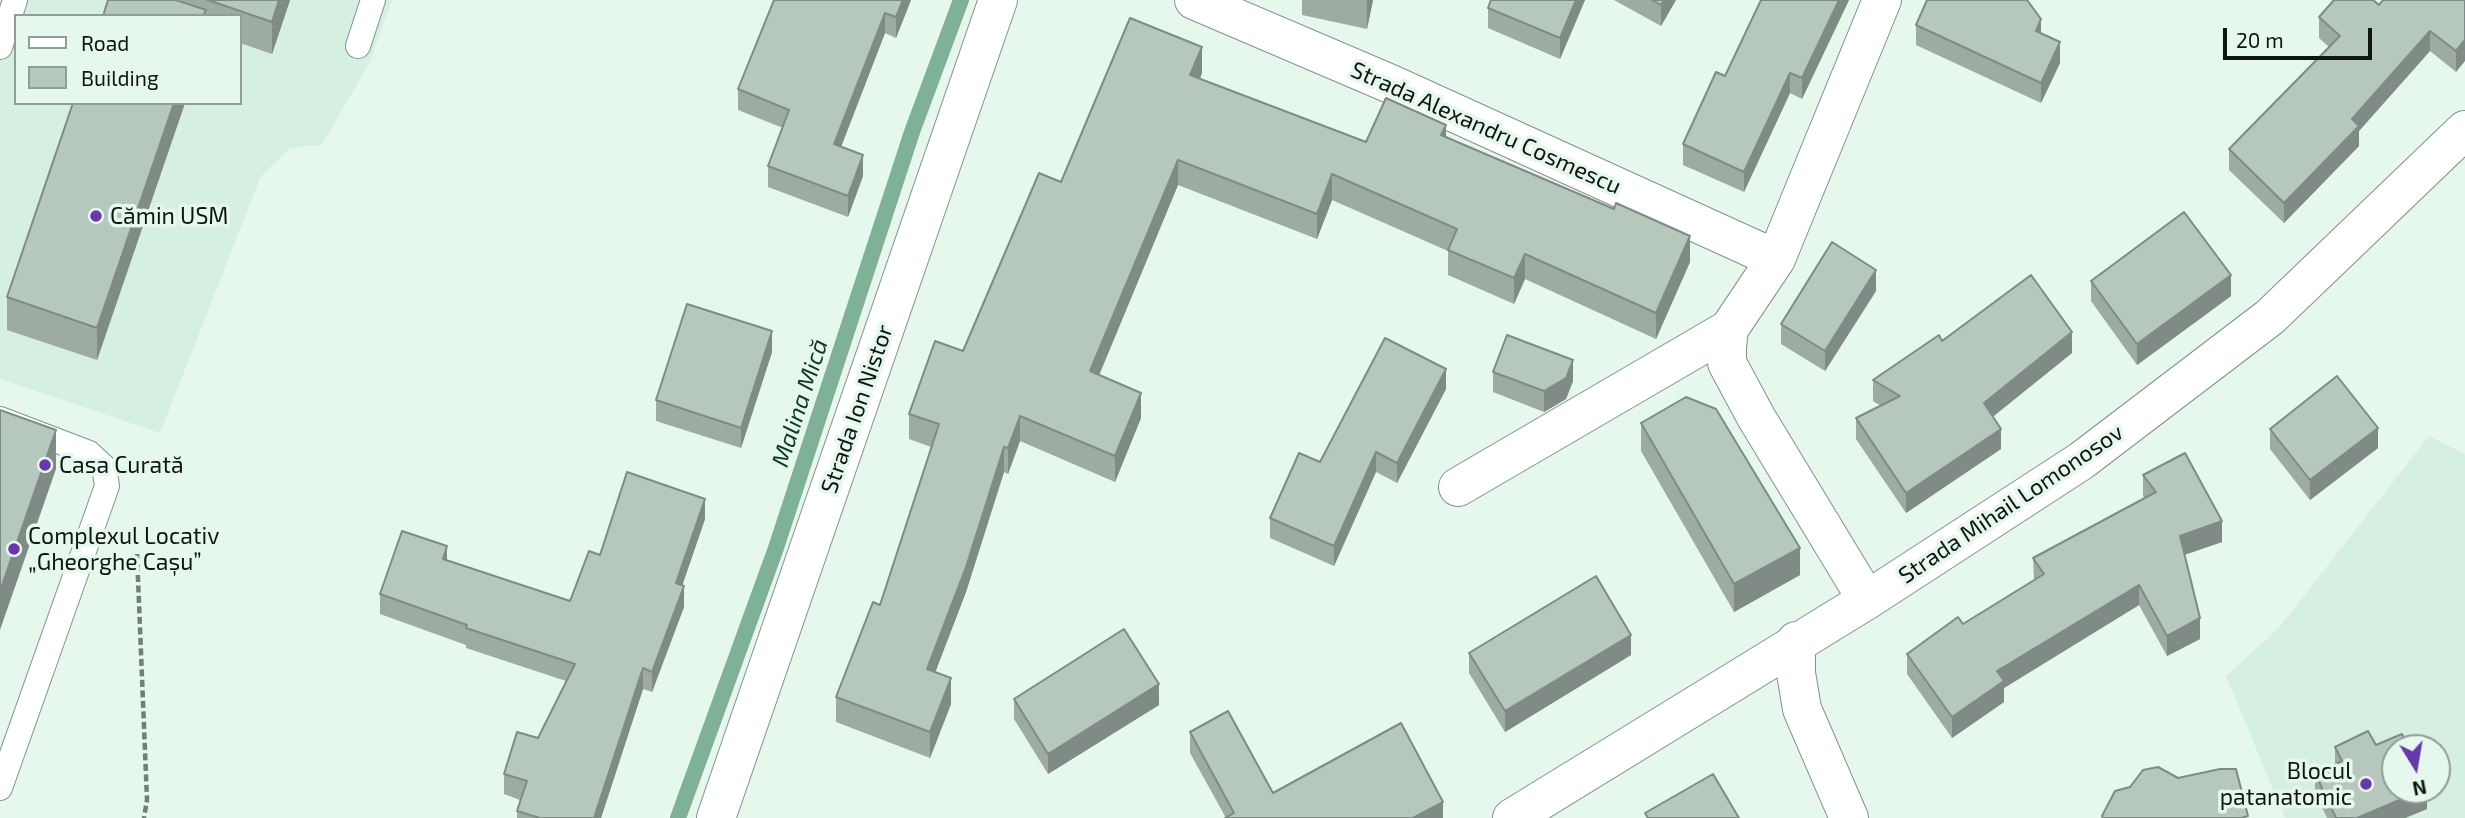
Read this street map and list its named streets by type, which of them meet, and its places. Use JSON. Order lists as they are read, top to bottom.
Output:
{
  "streets": {
    "street": ["Strada Alexandru Cosmescu", "Strada Ion Nistor", "Strada Mihail Lomonosov"]
  },
  "water": ["Malina Mică"],
  "places": [
    "Cămin USM",
    "Casa Curată",
    "Complexul Locativ „Gheorghe Cașu”",
    "Blocul patanatomic"
  ],
  "legend": ["Road", "Building"],
  "scale_bar": "20 m",
  "north": "bottom"
}
